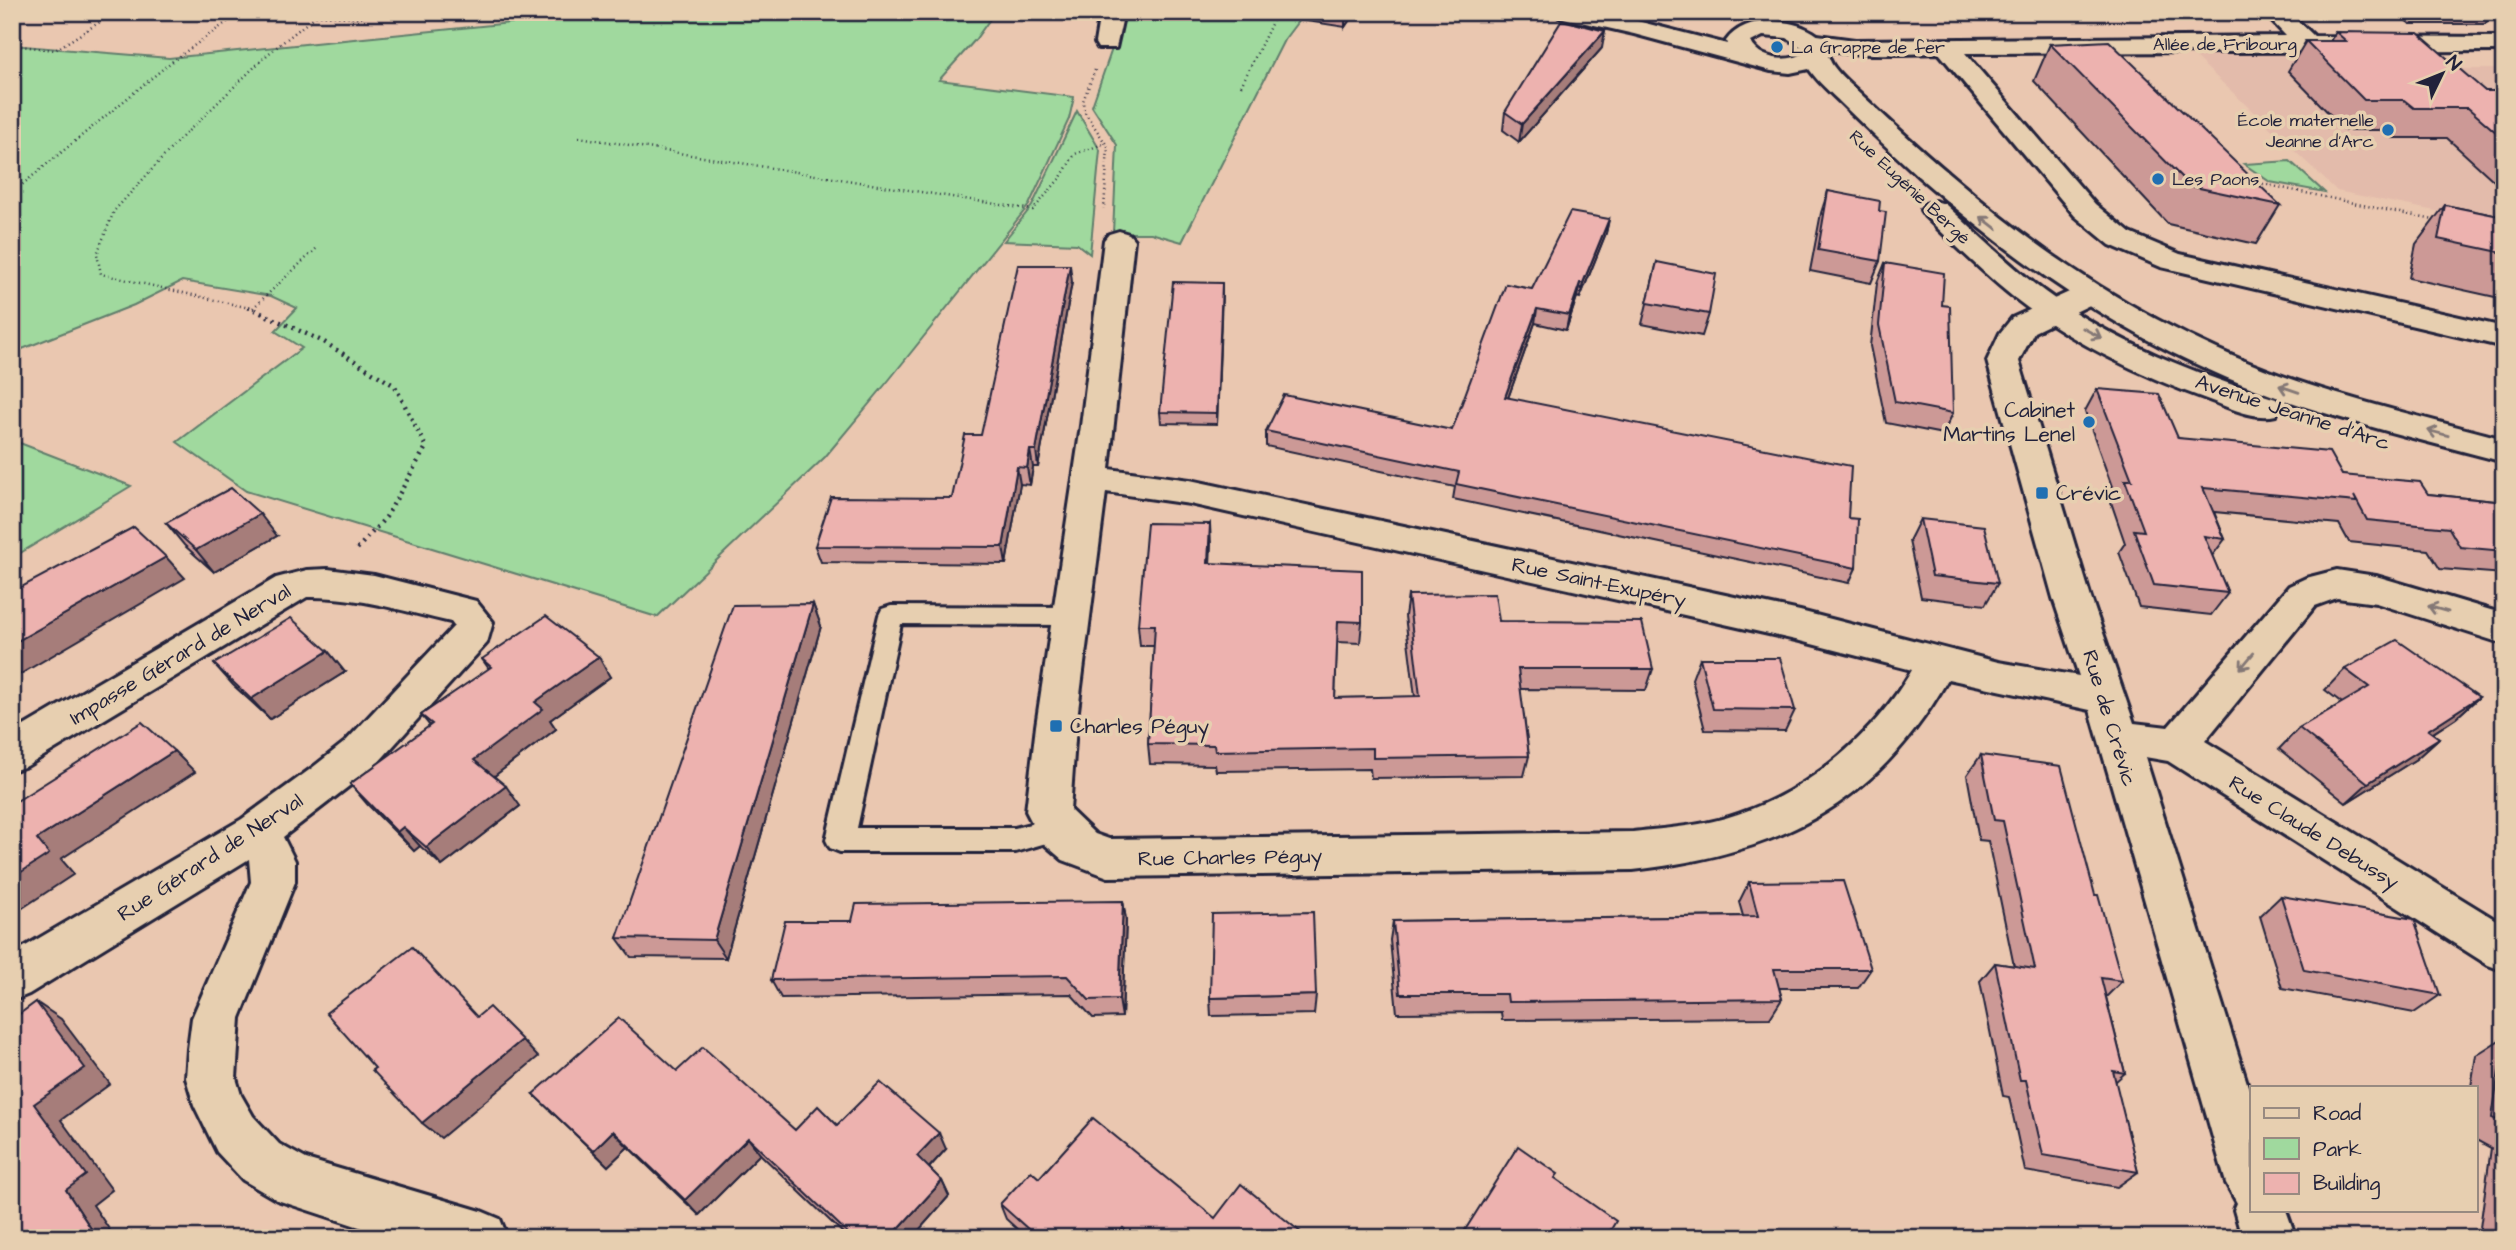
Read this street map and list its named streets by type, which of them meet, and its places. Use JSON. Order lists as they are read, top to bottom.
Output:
{
  "streets": {
    "street": [
      "Allée de Fribourg",
      "Rue Eugénie Bergé",
      "Avenue Jeanne d'Arc",
      "Rue Saint-Exupéry",
      "Impasse Gérard de Nerval",
      "Rue de Crévic",
      "Rue Claude Debussy",
      "Rue Gérard de Nerval",
      "Rue Charles Péguy"
    ]
  },
  "crossings": [
    ["Allée de Fribourg", "Rue Eugénie Bergé"],
    ["Rue Eugénie Bergé", "Avenue Jeanne d'Arc"],
    ["Rue Eugénie Bergé", "Rue de Crévic"],
    ["Avenue Jeanne d'Arc", "Rue de Crévic"],
    ["Rue Saint-Exupéry", "Rue de Crévic"],
    ["Rue Saint-Exupéry", "Rue Claude Debussy"],
    ["Rue Saint-Exupéry", "Rue Charles Péguy"],
    ["Impasse Gérard de Nerval", "Rue Gérard de Nerval"],
    ["Rue de Crévic", "Rue Claude Debussy"]
  ],
  "places": {
    "other": [
      "La Grappe de fer",
      "École maternelle Jeanne d'Arc",
      "Les Paons",
      "Cabinet Martins Lenel"
    ],
    "transit": ["Crévic", "Charles Péguy"]
  },
  "legend": ["Road", "Park", "Building"],
  "north": "top right"
}
